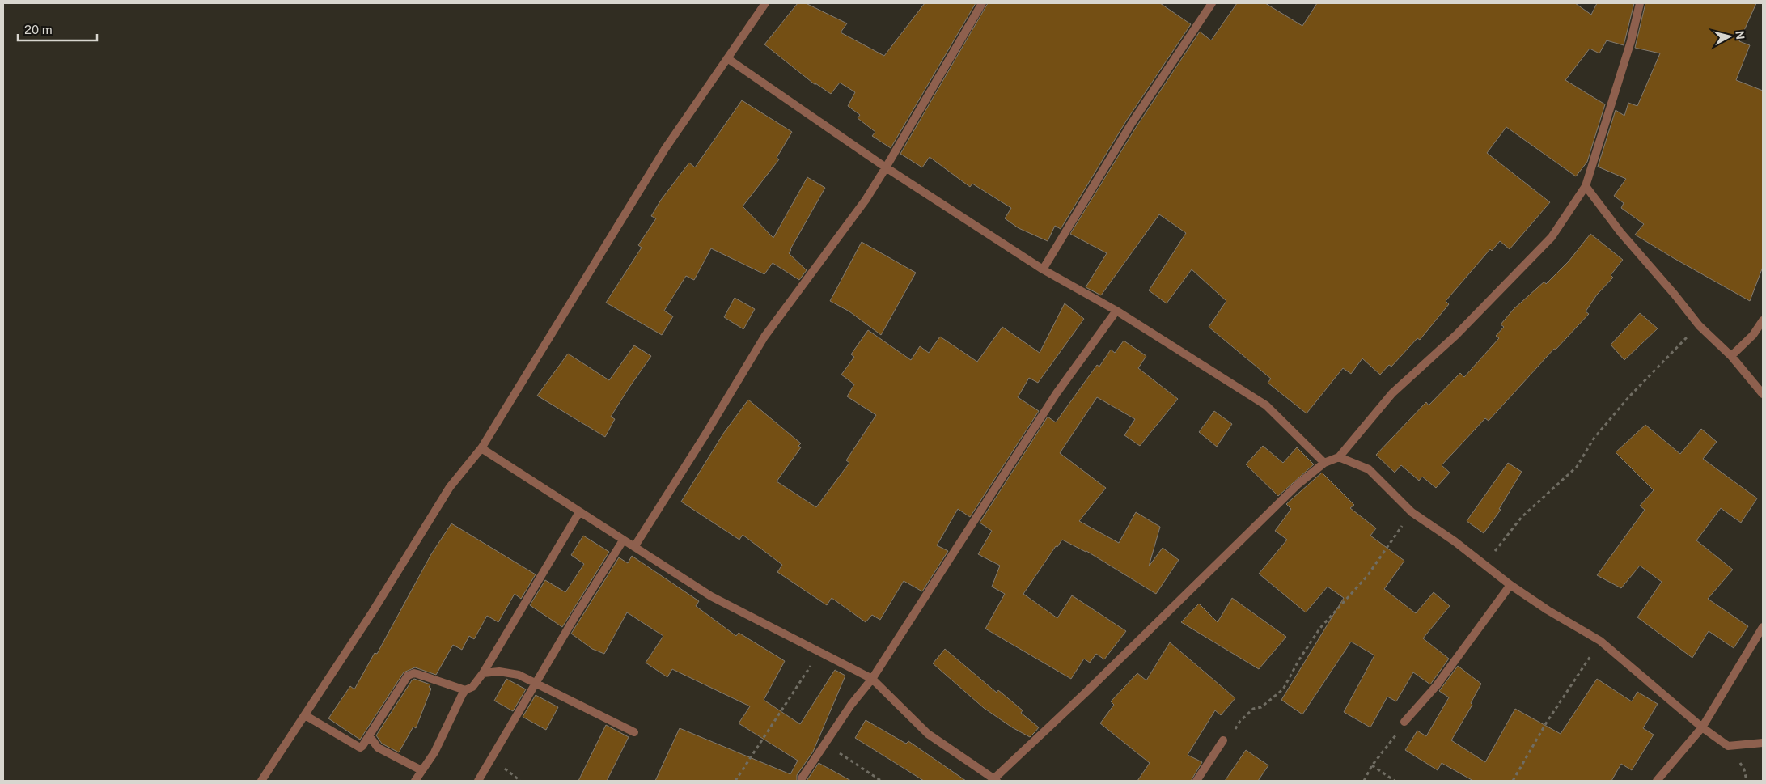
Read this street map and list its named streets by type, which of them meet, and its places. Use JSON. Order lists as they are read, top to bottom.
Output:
{
  "scale_bar": "20 m",
  "north": "right"
}
